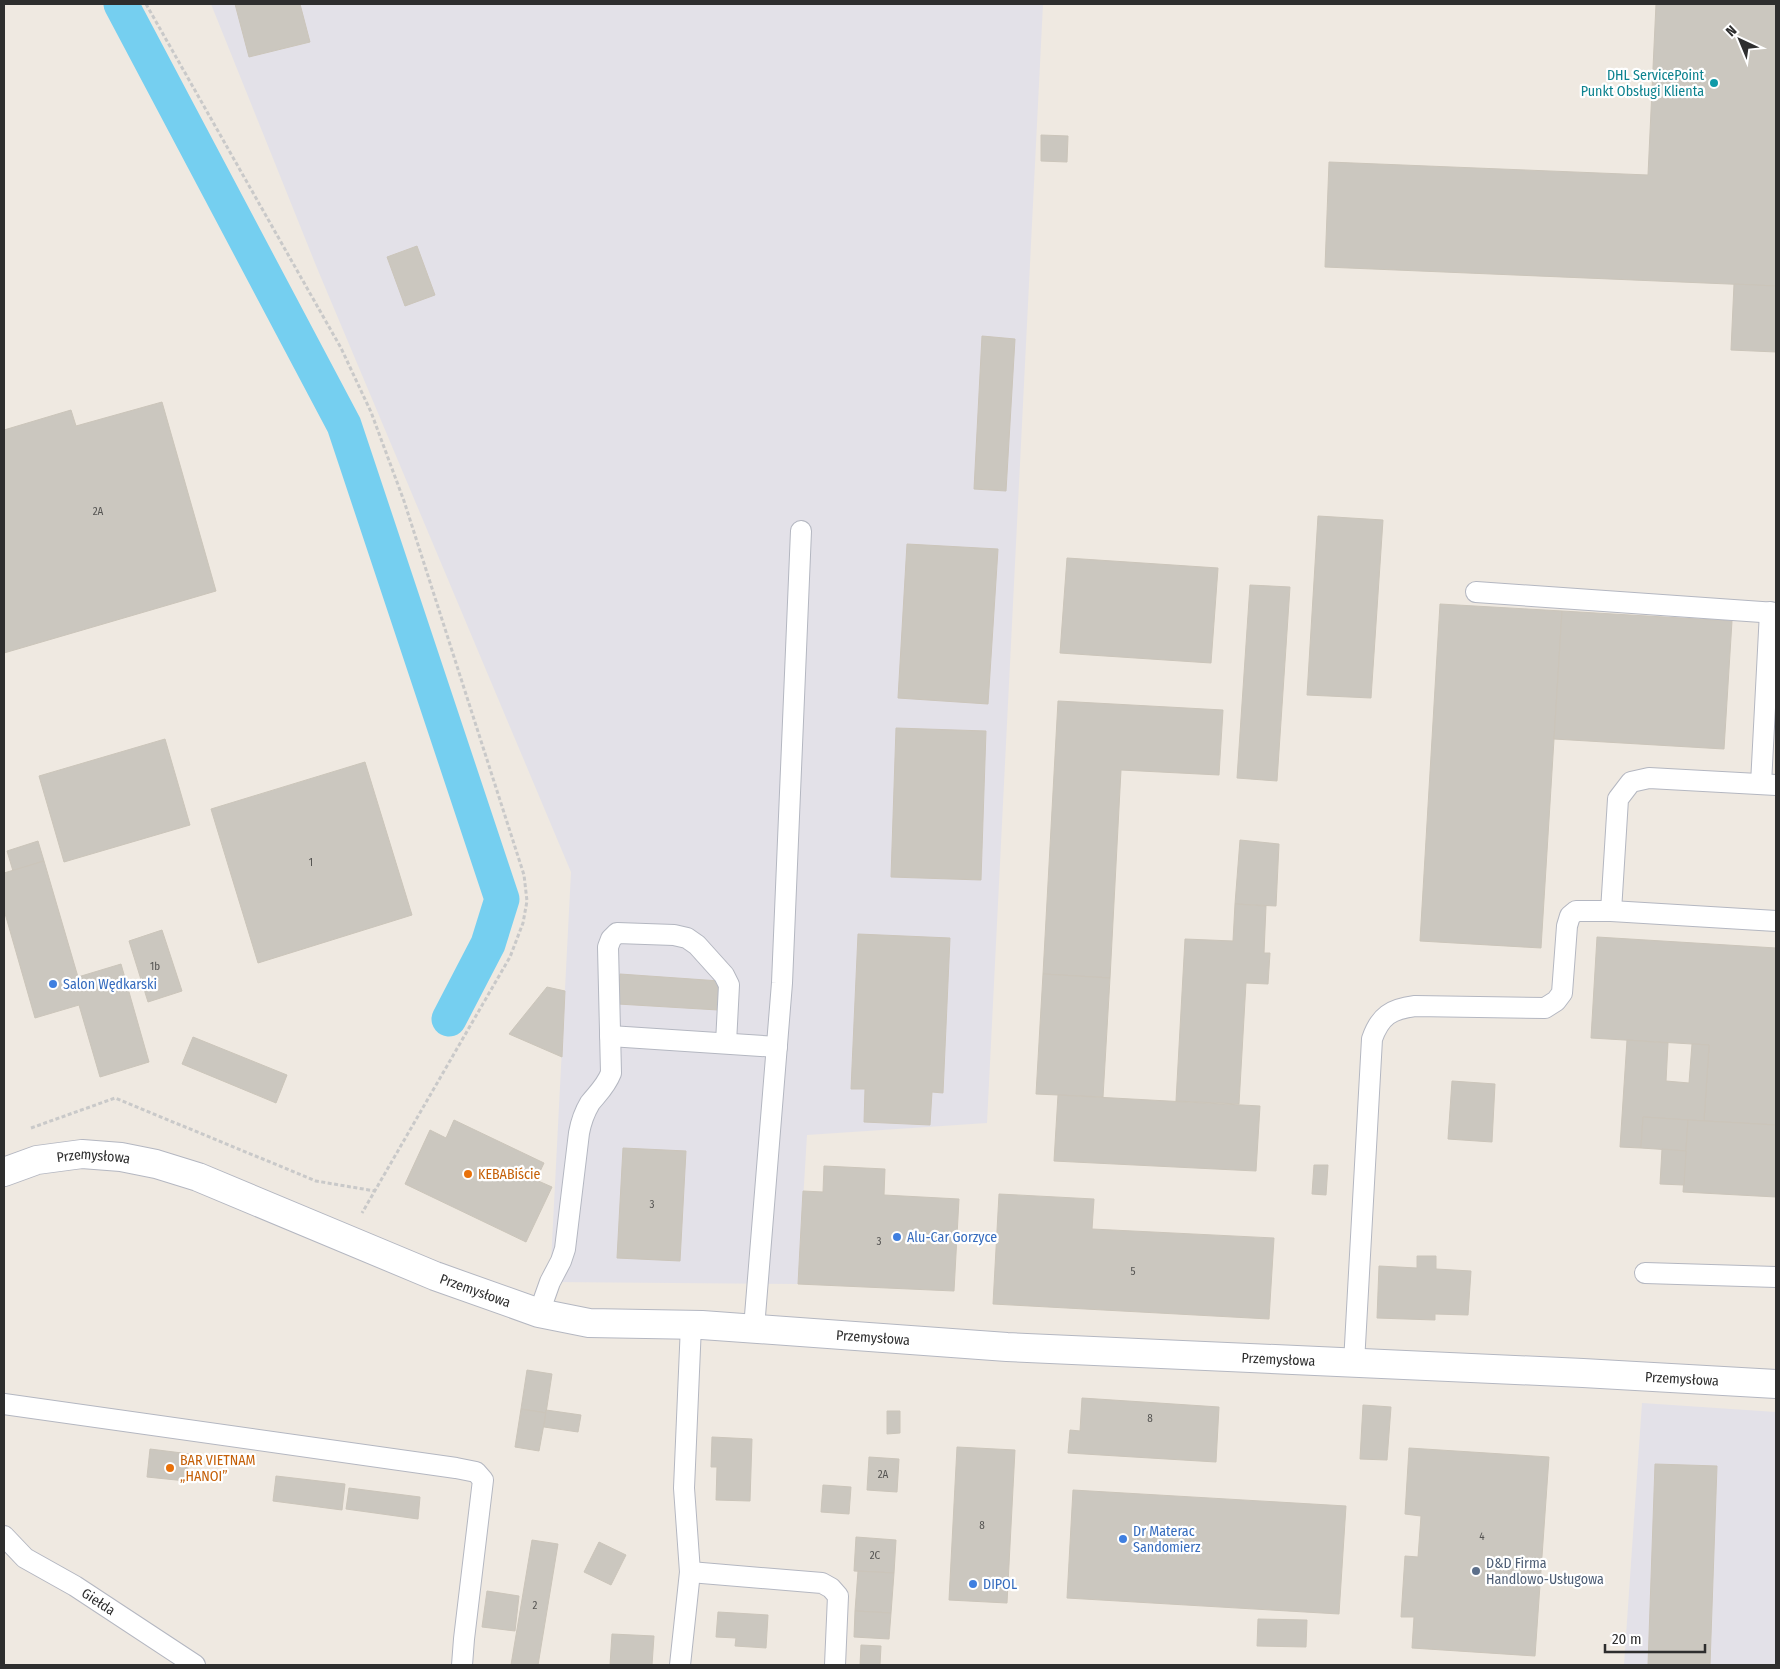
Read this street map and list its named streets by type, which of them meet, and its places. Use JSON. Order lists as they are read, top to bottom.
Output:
{
  "streets": {
    "street": ["Przemysłowa"],
    "lane": ["Giełda"]
  },
  "places": [
    "DHL ServicePoint Punkt Obsługi Klienta",
    "Salon Wędkarski",
    "KEBABiście",
    "Alu-Car Gorzyce",
    "BAR VIETNAM „HANOI”",
    "Dr Materac Sandomierz",
    "D&D Firma Handlowo-Usługowa",
    "DIPOL"
  ],
  "house_numbers": [
    "2A",
    "1",
    "1b",
    "3",
    "3",
    "5",
    "8",
    "2A",
    "8",
    "4",
    "2C",
    "2"
  ],
  "scale_bar": "20 m",
  "north": "top left"
}
